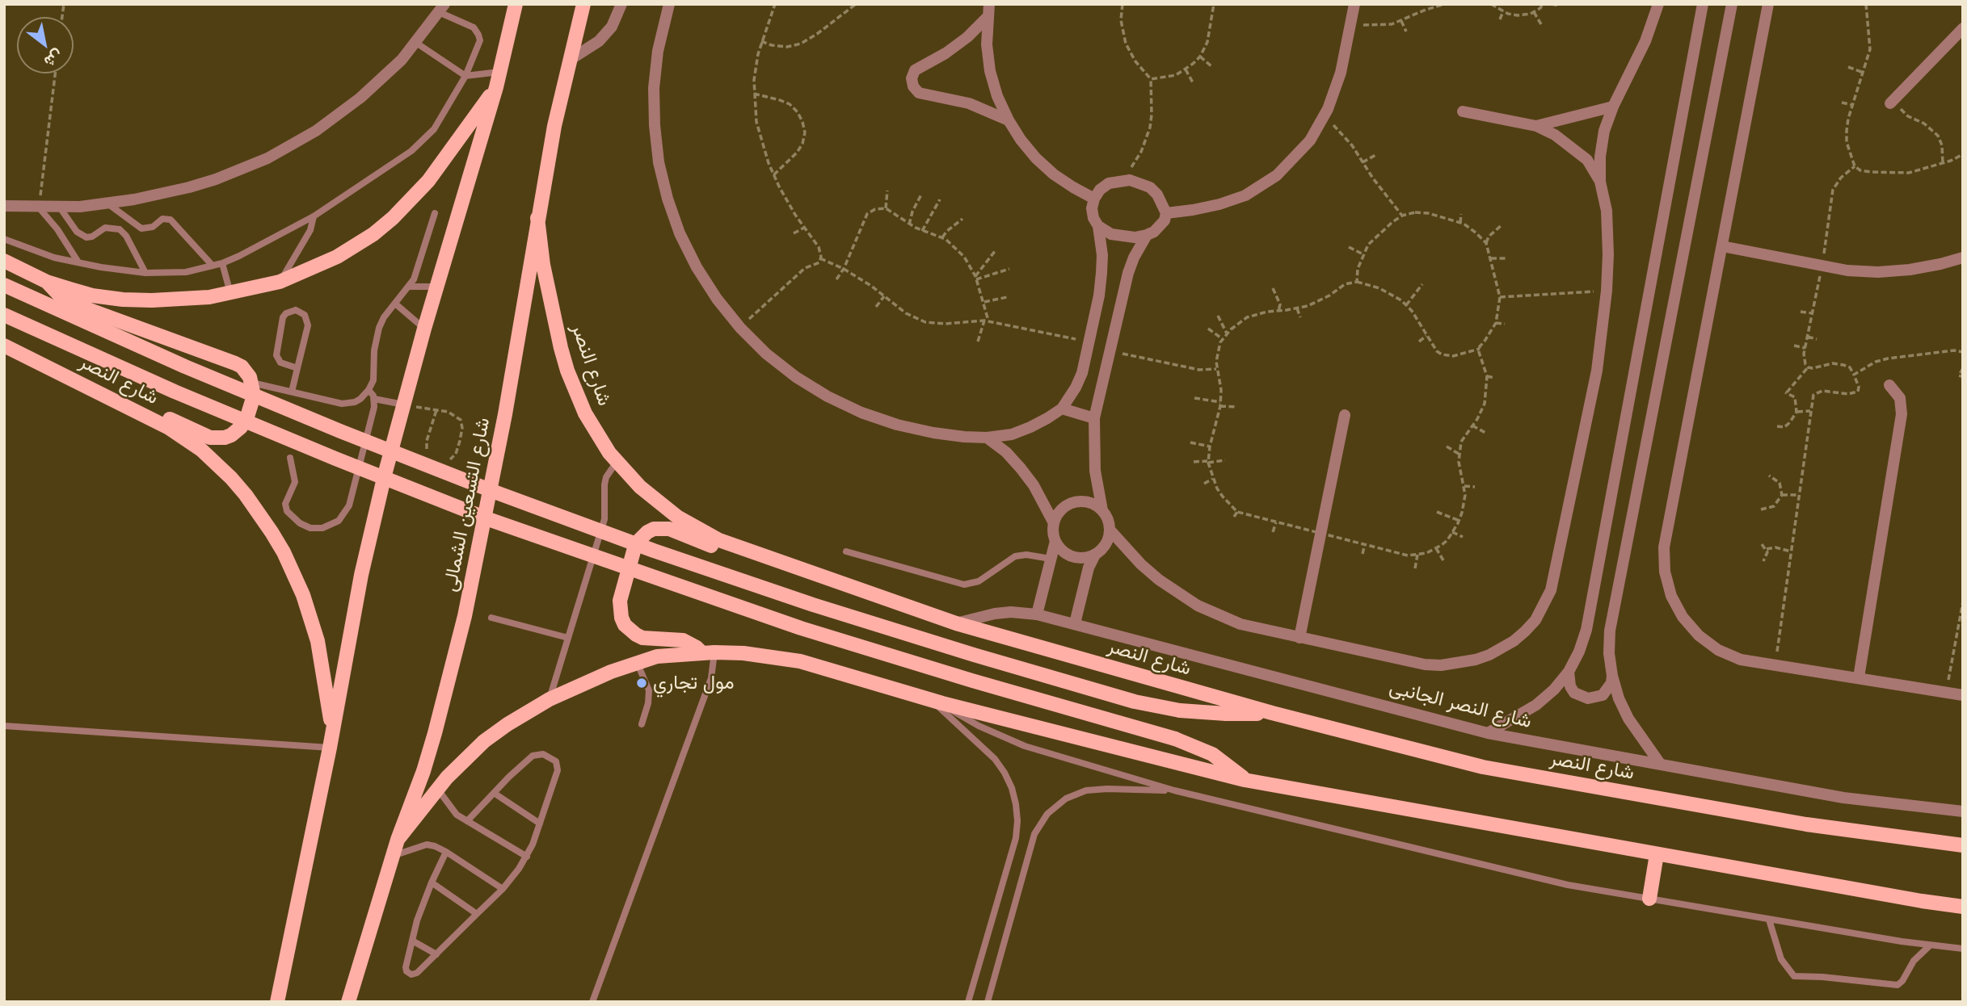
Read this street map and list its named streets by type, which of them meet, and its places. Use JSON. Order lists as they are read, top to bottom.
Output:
{
  "streets": {
    "main road": ["شارع النصر", "شارع التسعين الشمالى"],
    "street": ["شارع النصر الجانبى"]
  },
  "crossings": [
    ["شارع النصر", "شارع التسعين الشمالى"],
    ["شارع النصر", "شارع النصر الجانبى"]
  ],
  "places": ["مول تجاري"],
  "north": "bottom right"
}
